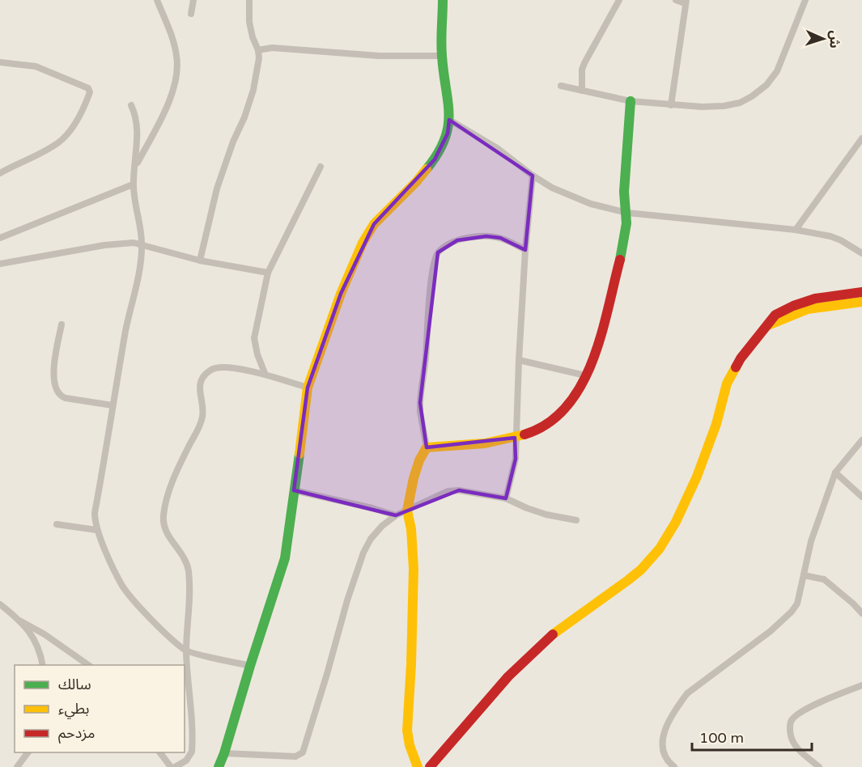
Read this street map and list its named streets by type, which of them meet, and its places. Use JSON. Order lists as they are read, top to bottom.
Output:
{
  "legend": ["سالك", "بطيء", "مزدحم"],
  "scale_bar": "100 m",
  "north": "right"
}
